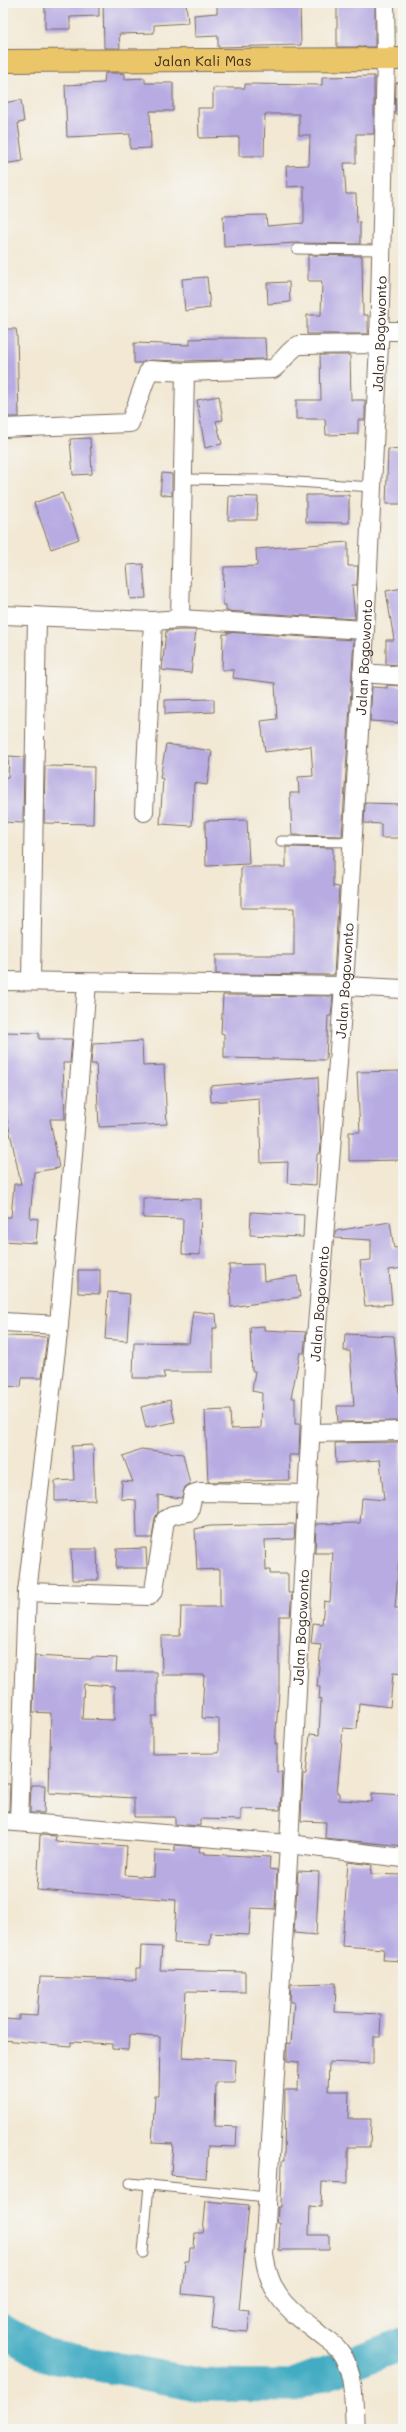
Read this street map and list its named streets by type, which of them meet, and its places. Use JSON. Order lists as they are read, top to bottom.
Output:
{
  "streets": {
    "main road": ["Jalan Kali Mas"],
    "street": ["Jalan Bogowonto"]
  },
  "crossings": [
    ["Jalan Kali Mas", "Jalan Bogowonto"]
  ]
}
